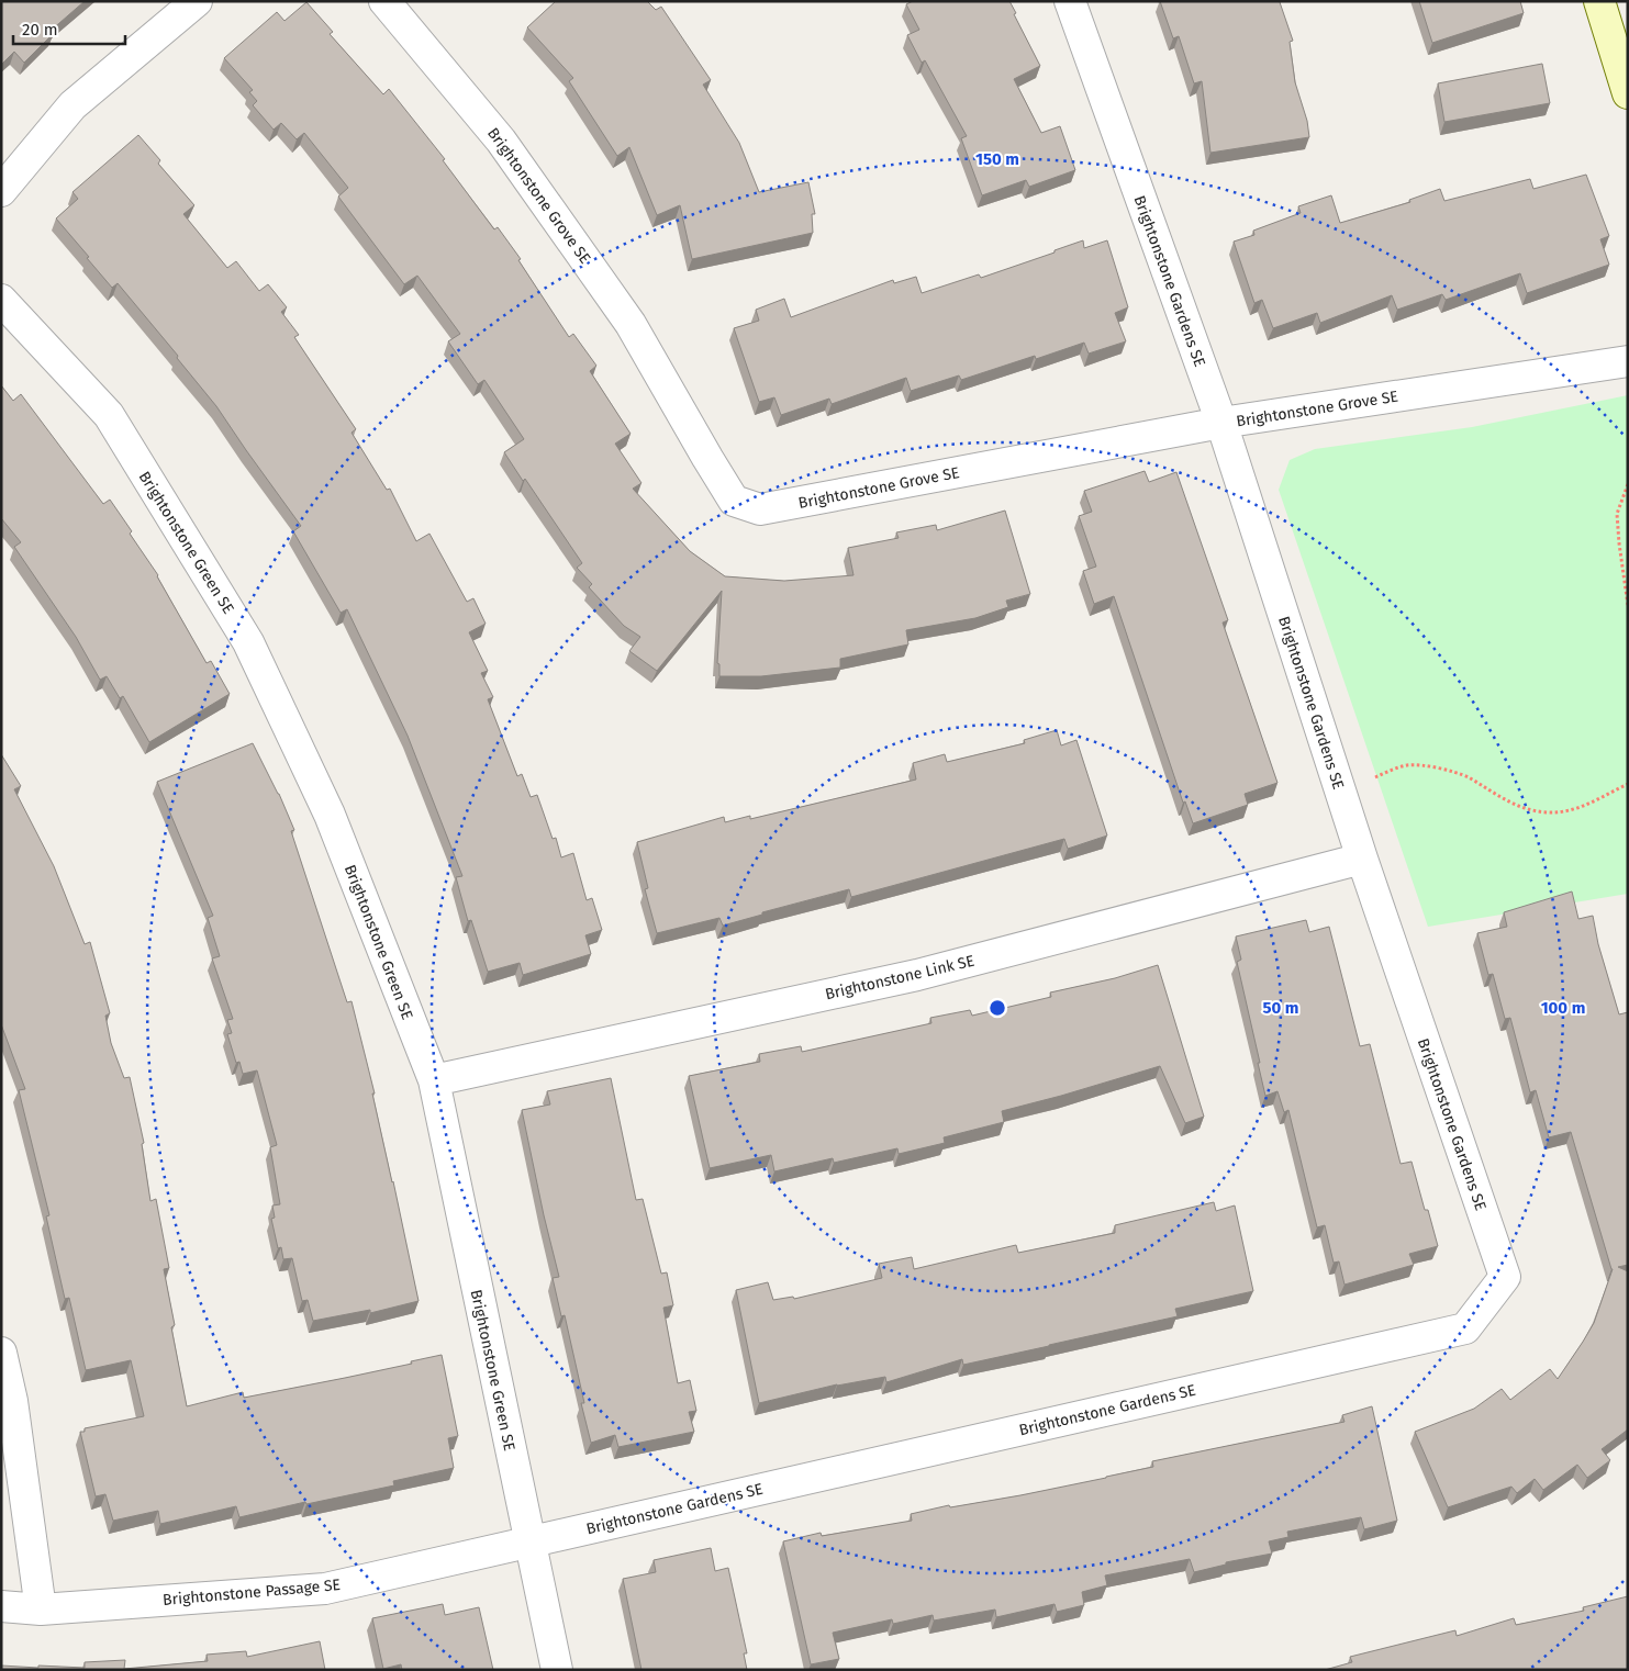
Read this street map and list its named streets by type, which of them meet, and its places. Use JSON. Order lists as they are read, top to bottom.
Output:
{
  "streets": {
    "street": [
      "Brightonstone Grove SE",
      "Brightonstone Gardens SE",
      "Brightonstone Green SE",
      "Brightonstone Link SE",
      "Brightonstone Passage SE"
    ]
  },
  "crossings": [
    ["Brightonstone Grove SE", "Brightonstone Gardens SE"],
    ["Brightonstone Gardens SE", "Brightonstone Green SE"],
    ["Brightonstone Gardens SE", "Brightonstone Link SE"],
    ["Brightonstone Gardens SE", "Brightonstone Passage SE"],
    ["Brightonstone Green SE", "Brightonstone Link SE"],
    ["Brightonstone Green SE", "Brightonstone Passage SE"]
  ],
  "scale_bar": "20 m",
  "rings": ["150 m", "50 m", "100 m"]
}
